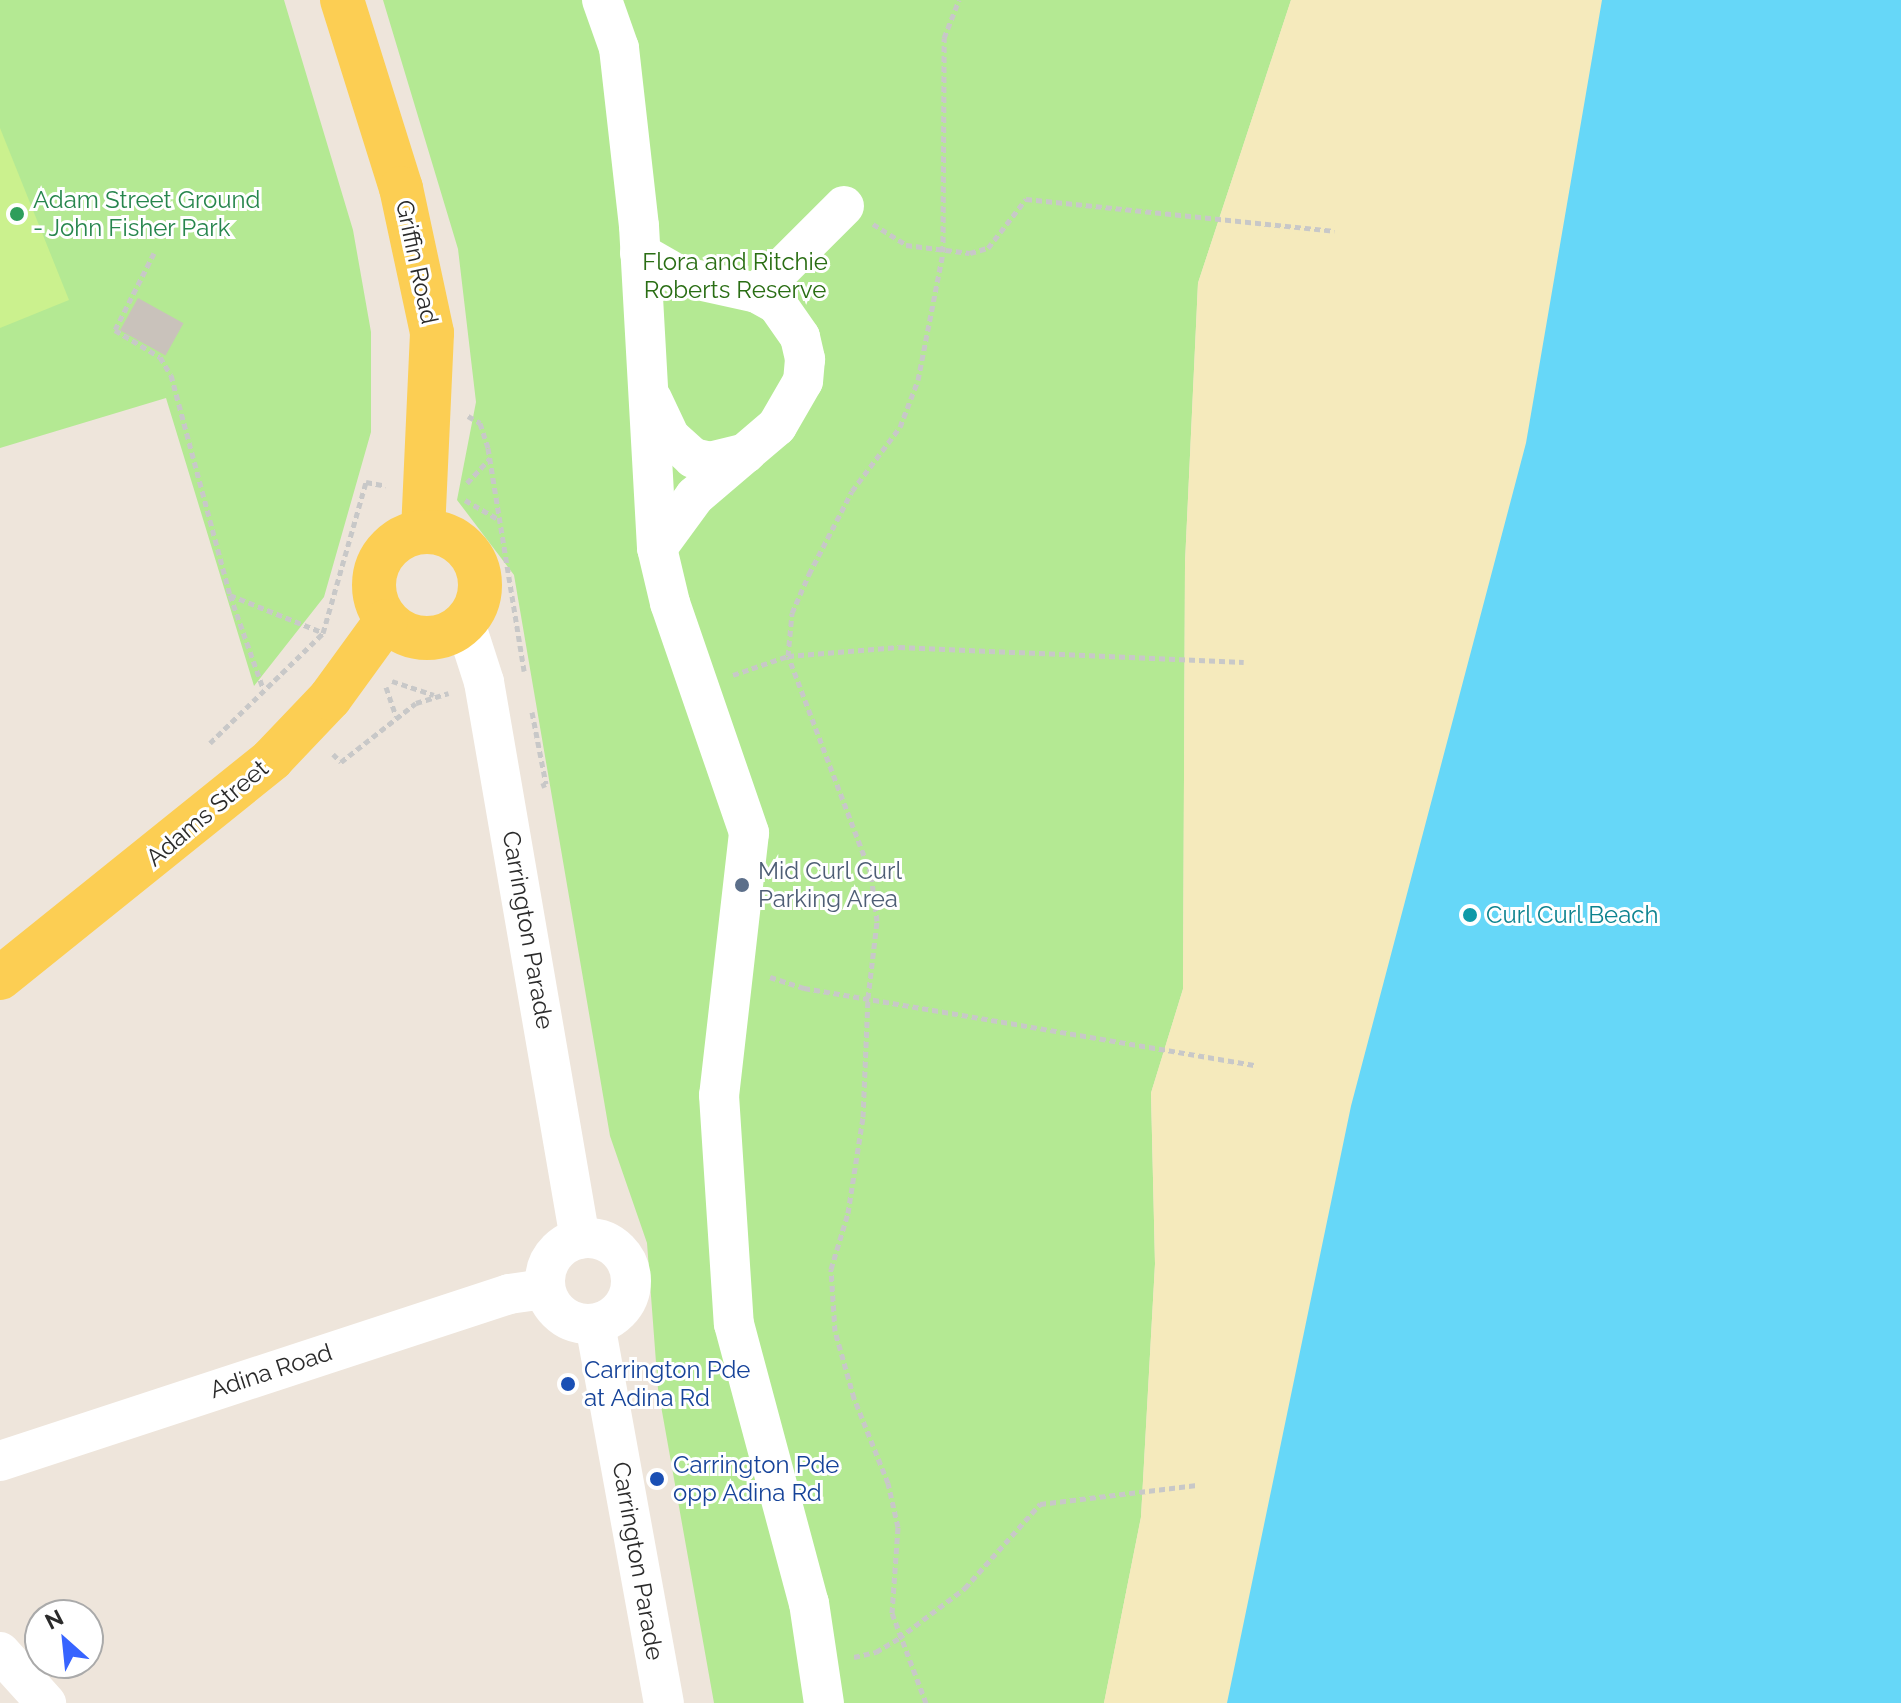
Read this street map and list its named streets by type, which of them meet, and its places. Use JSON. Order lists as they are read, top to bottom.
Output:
{
  "streets": {
    "main road": ["Griffin Road", "Adams Street"],
    "street": ["Carrington Parade", "Adina Road"]
  },
  "crossings": [
    ["Griffin Road", "Adams Street"],
    ["Griffin Road", "Carrington Parade"],
    ["Adams Street", "Carrington Parade"],
    ["Carrington Parade", "Adina Road"]
  ],
  "parks": ["Flora and Ritchie Roberts Reserve"],
  "places": [
    "Adam Street Ground - John Fisher Park",
    "Mid Curl Curl Parking Area",
    "Curl Curl Beach",
    "Carrington Pde at Adina Rd",
    "Carrington Pde opp Adina Rd"
  ],
  "north": "top left"
}
